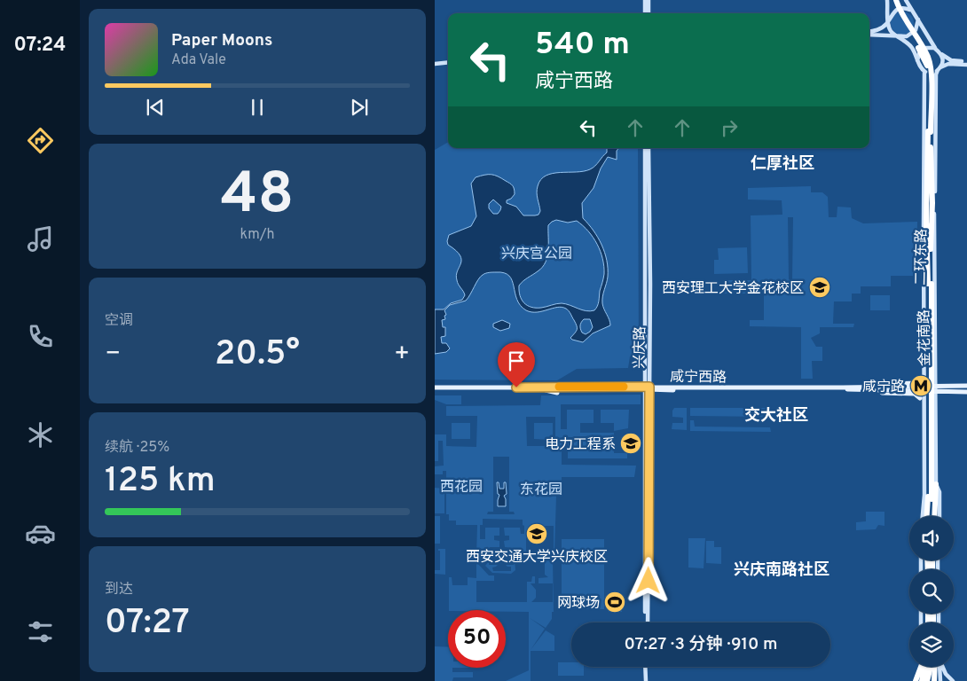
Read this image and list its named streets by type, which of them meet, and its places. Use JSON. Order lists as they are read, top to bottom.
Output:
{
  "streets": {
    "highway": ["二环东路"],
    "main road": ["金花南路", "兴庆路", "咸宁西路"]
  },
  "crossings": [
    ["二环东路", "金花南路"],
    ["兴庆路", "咸宁西路"]
  ],
  "districts": ["仁厚社区", "交大社区", "兴庆南路社区"],
  "parks": ["兴庆宫公园", "西花园", "东花园"],
  "places": {
    "school or university": ["西安理工大学金花校区", "电力工程系", "西安交通大学兴庆校区"],
    "metro station": ["咸宁路"],
    "sports": ["网球场"]
  },
  "page": {
    "tabs": "07:24",
    "turn": ["540 m", "咸宁西路"],
    "song": ["Paper Moons", "Ada Vale"],
    "tile": [
      ["48", "km/h"],
      "空调",
      ["续航 · 25%", "125 km"],
      ["到达", "07:27"]
    ],
    "heat": ["−", "20.5°", "+"],
    "limit": "50",
    "trip": "07:27 · 3 分钟 · 910 m"
  }
}
